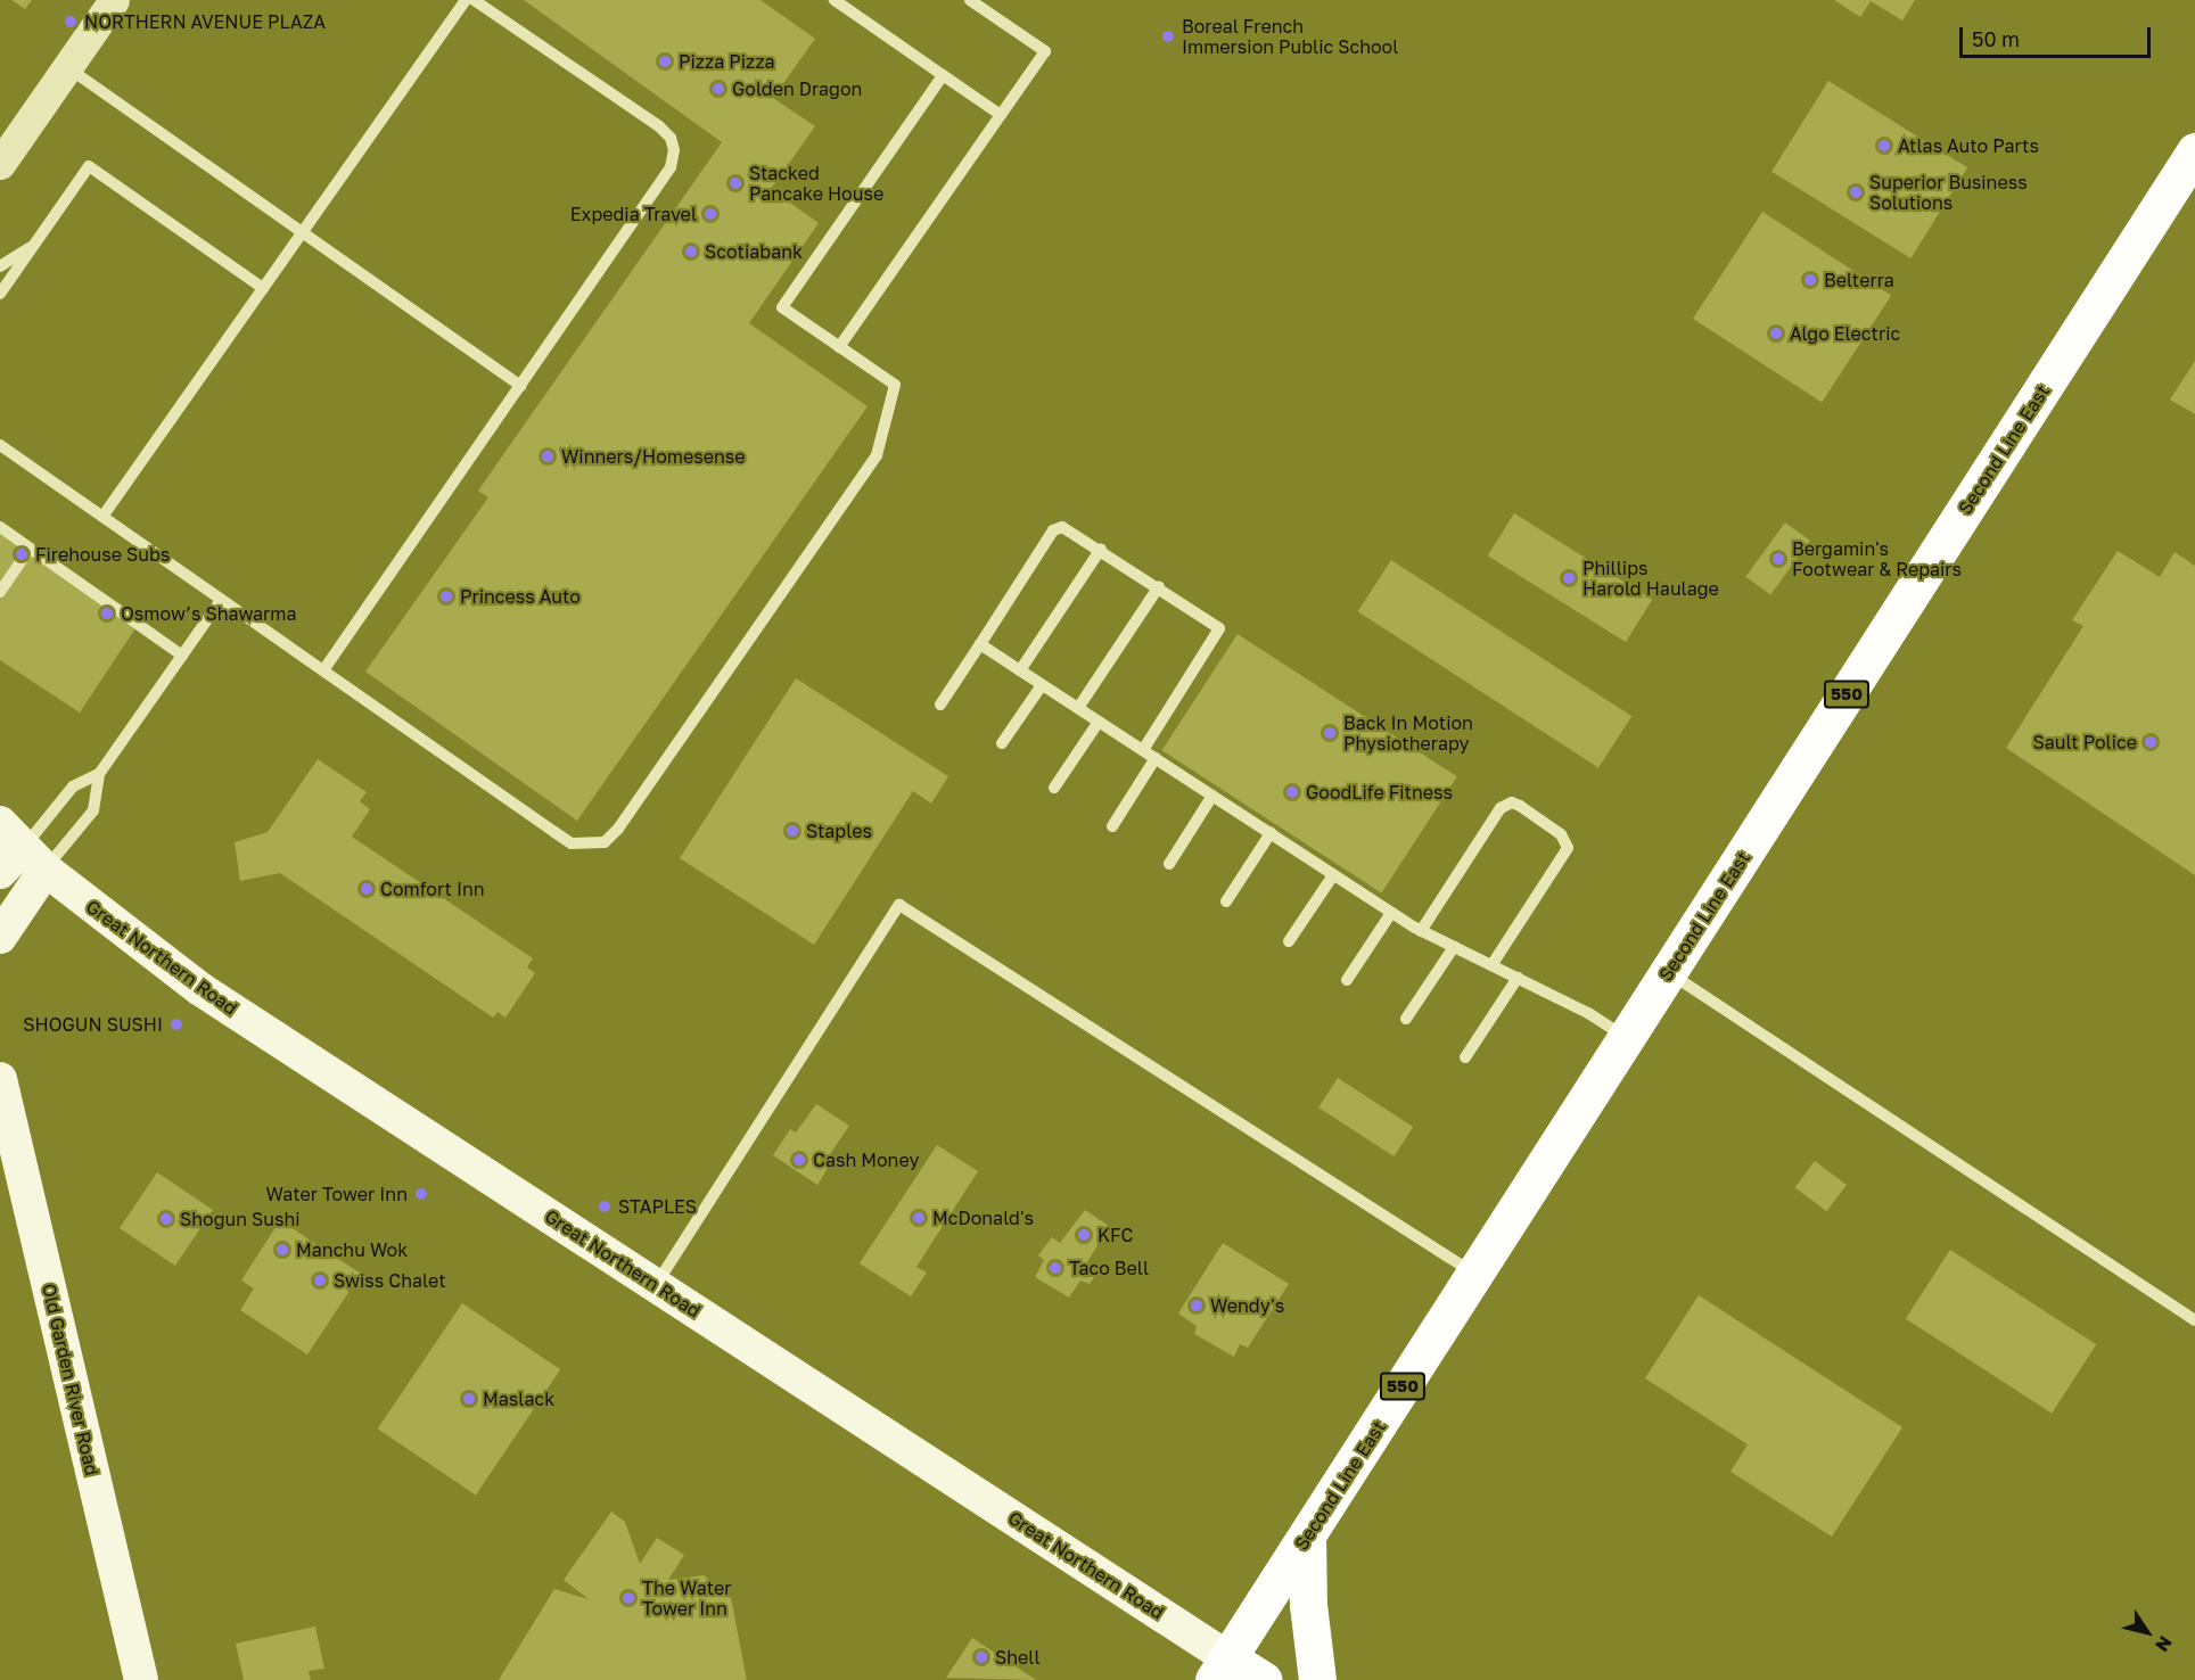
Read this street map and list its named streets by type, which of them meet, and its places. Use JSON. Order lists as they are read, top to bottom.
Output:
{
  "streets": {
    "highway": ["Second Line East", "550", "Great Northern Road"],
    "main road": ["Old Garden River Road"]
  },
  "crossings": [
    ["Second Line East", "Great Northern Road"]
  ],
  "places": [
    "NORTHERN AVENUE PLAZA",
    "Boreal French Immersion Public School",
    "Pizza Pizza",
    "Golden Dragon",
    "Atlas Auto Parts",
    "Stacked Pancake House",
    "Superior Business Solutions",
    "Expedia Travel",
    "Scotiabank",
    "Belterra",
    "Algo Electric",
    "Winners/Homesense",
    "Firehouse Subs",
    "Bergamin's Footwear & Repairs",
    "Phillips Harold Haulage",
    "Princess Auto",
    "Osmow’s Shawarma",
    "Back In Motion Physiotherapy",
    "Sault Police",
    "GoodLife Fitness",
    "Staples",
    "Comfort Inn",
    "SHOGUN SUSHI",
    "Cash Money",
    "Water Tower Inn",
    "STAPLES",
    "McDonald's",
    "Shogun Sushi",
    "KFC",
    "Manchu Wok",
    "Taco Bell",
    "Swiss Chalet",
    "Wendy's",
    "Maslack",
    "The Water Tower Inn",
    "Shell"
  ],
  "scale_bar": "50 m",
  "north": "bottom right"
}
